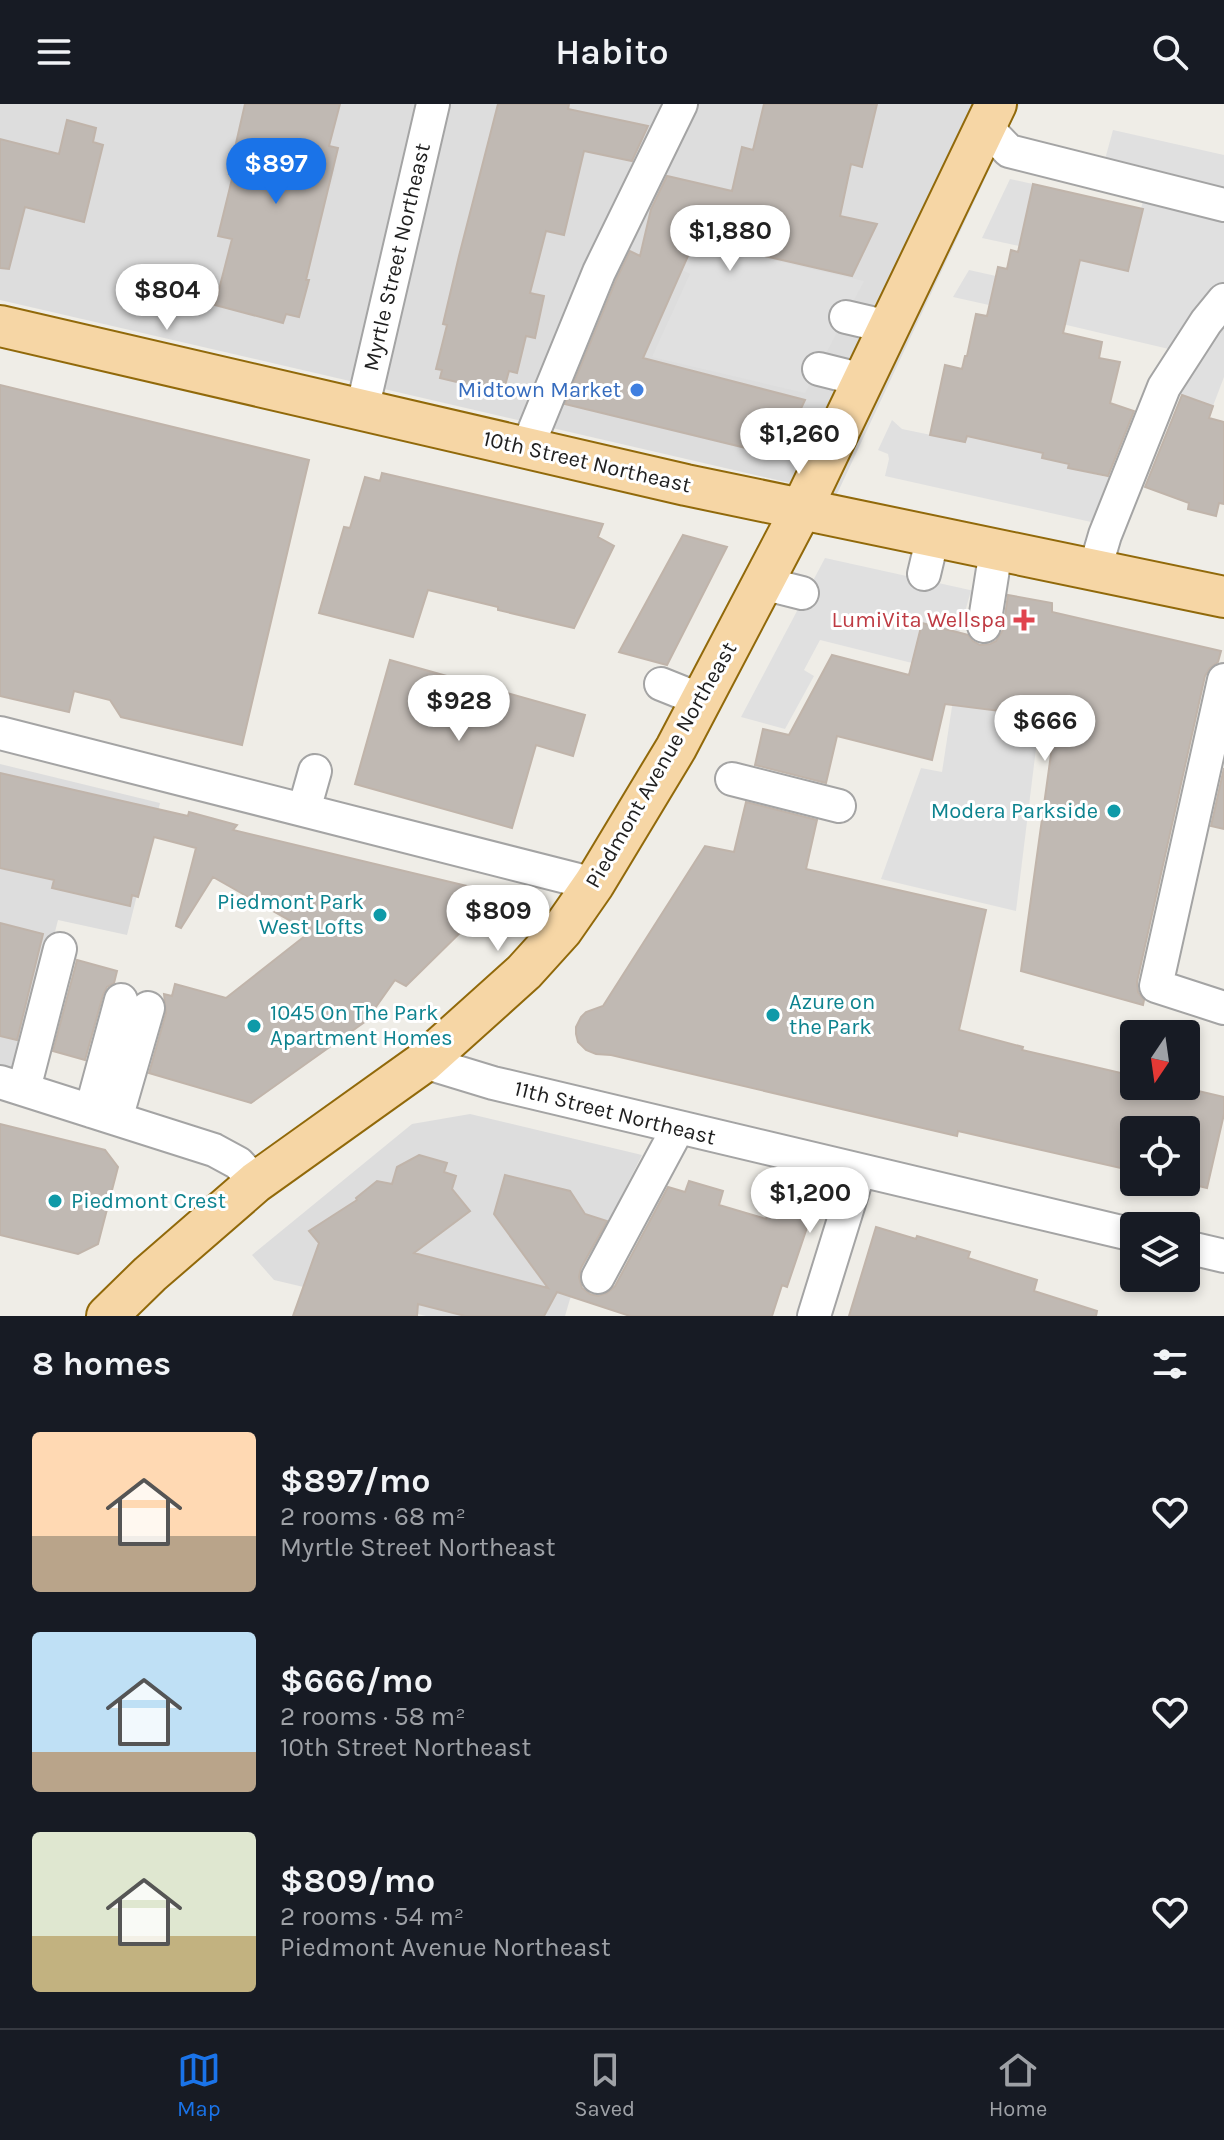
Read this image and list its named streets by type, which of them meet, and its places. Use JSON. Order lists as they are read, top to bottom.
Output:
{
  "streets": {
    "main road": ["10th Street Northeast", "Piedmont Avenue Northeast"],
    "street": ["Myrtle Street Northeast", "11th Street Northeast"]
  },
  "crossings": [
    ["Myrtle Street Northeast", "10th Street Northeast"],
    ["10th Street Northeast", "Piedmont Avenue Northeast"],
    ["Piedmont Avenue Northeast", "11th Street Northeast"]
  ],
  "places": {
    "other": [
      "Midtown Market",
      "Modera Parkside",
      "Piedmont Park West Lofts",
      "Azure on the Park",
      "1045 On The Park Apartment Homes",
      "Piedmont Crest"
    ],
    "health": ["LumiVita Wellspa"]
  },
  "north": "bottom",
  "page": {
    "header": "Habito",
    "price": [
      "$897",
      "$1,880",
      "$804",
      "$1,260",
      "$928",
      "$666",
      "$809",
      "$1,200"
    ],
    "heading": "8 homes",
    "list": [
      {
        "name": "$897/mo",
        "note": "2 rooms · 68 m² · Myrtle Street Northeast"
      },
      {
        "name": "$666/mo",
        "note": "2 rooms · 58 m² · 10th Street Northeast"
      },
      {
        "name": "$809/mo",
        "note": "2 rooms · 54 m² · Piedmont Avenue Northeast"
      }
    ],
    "tabs": ["Map", "Saved", "Home"]
  }
}
